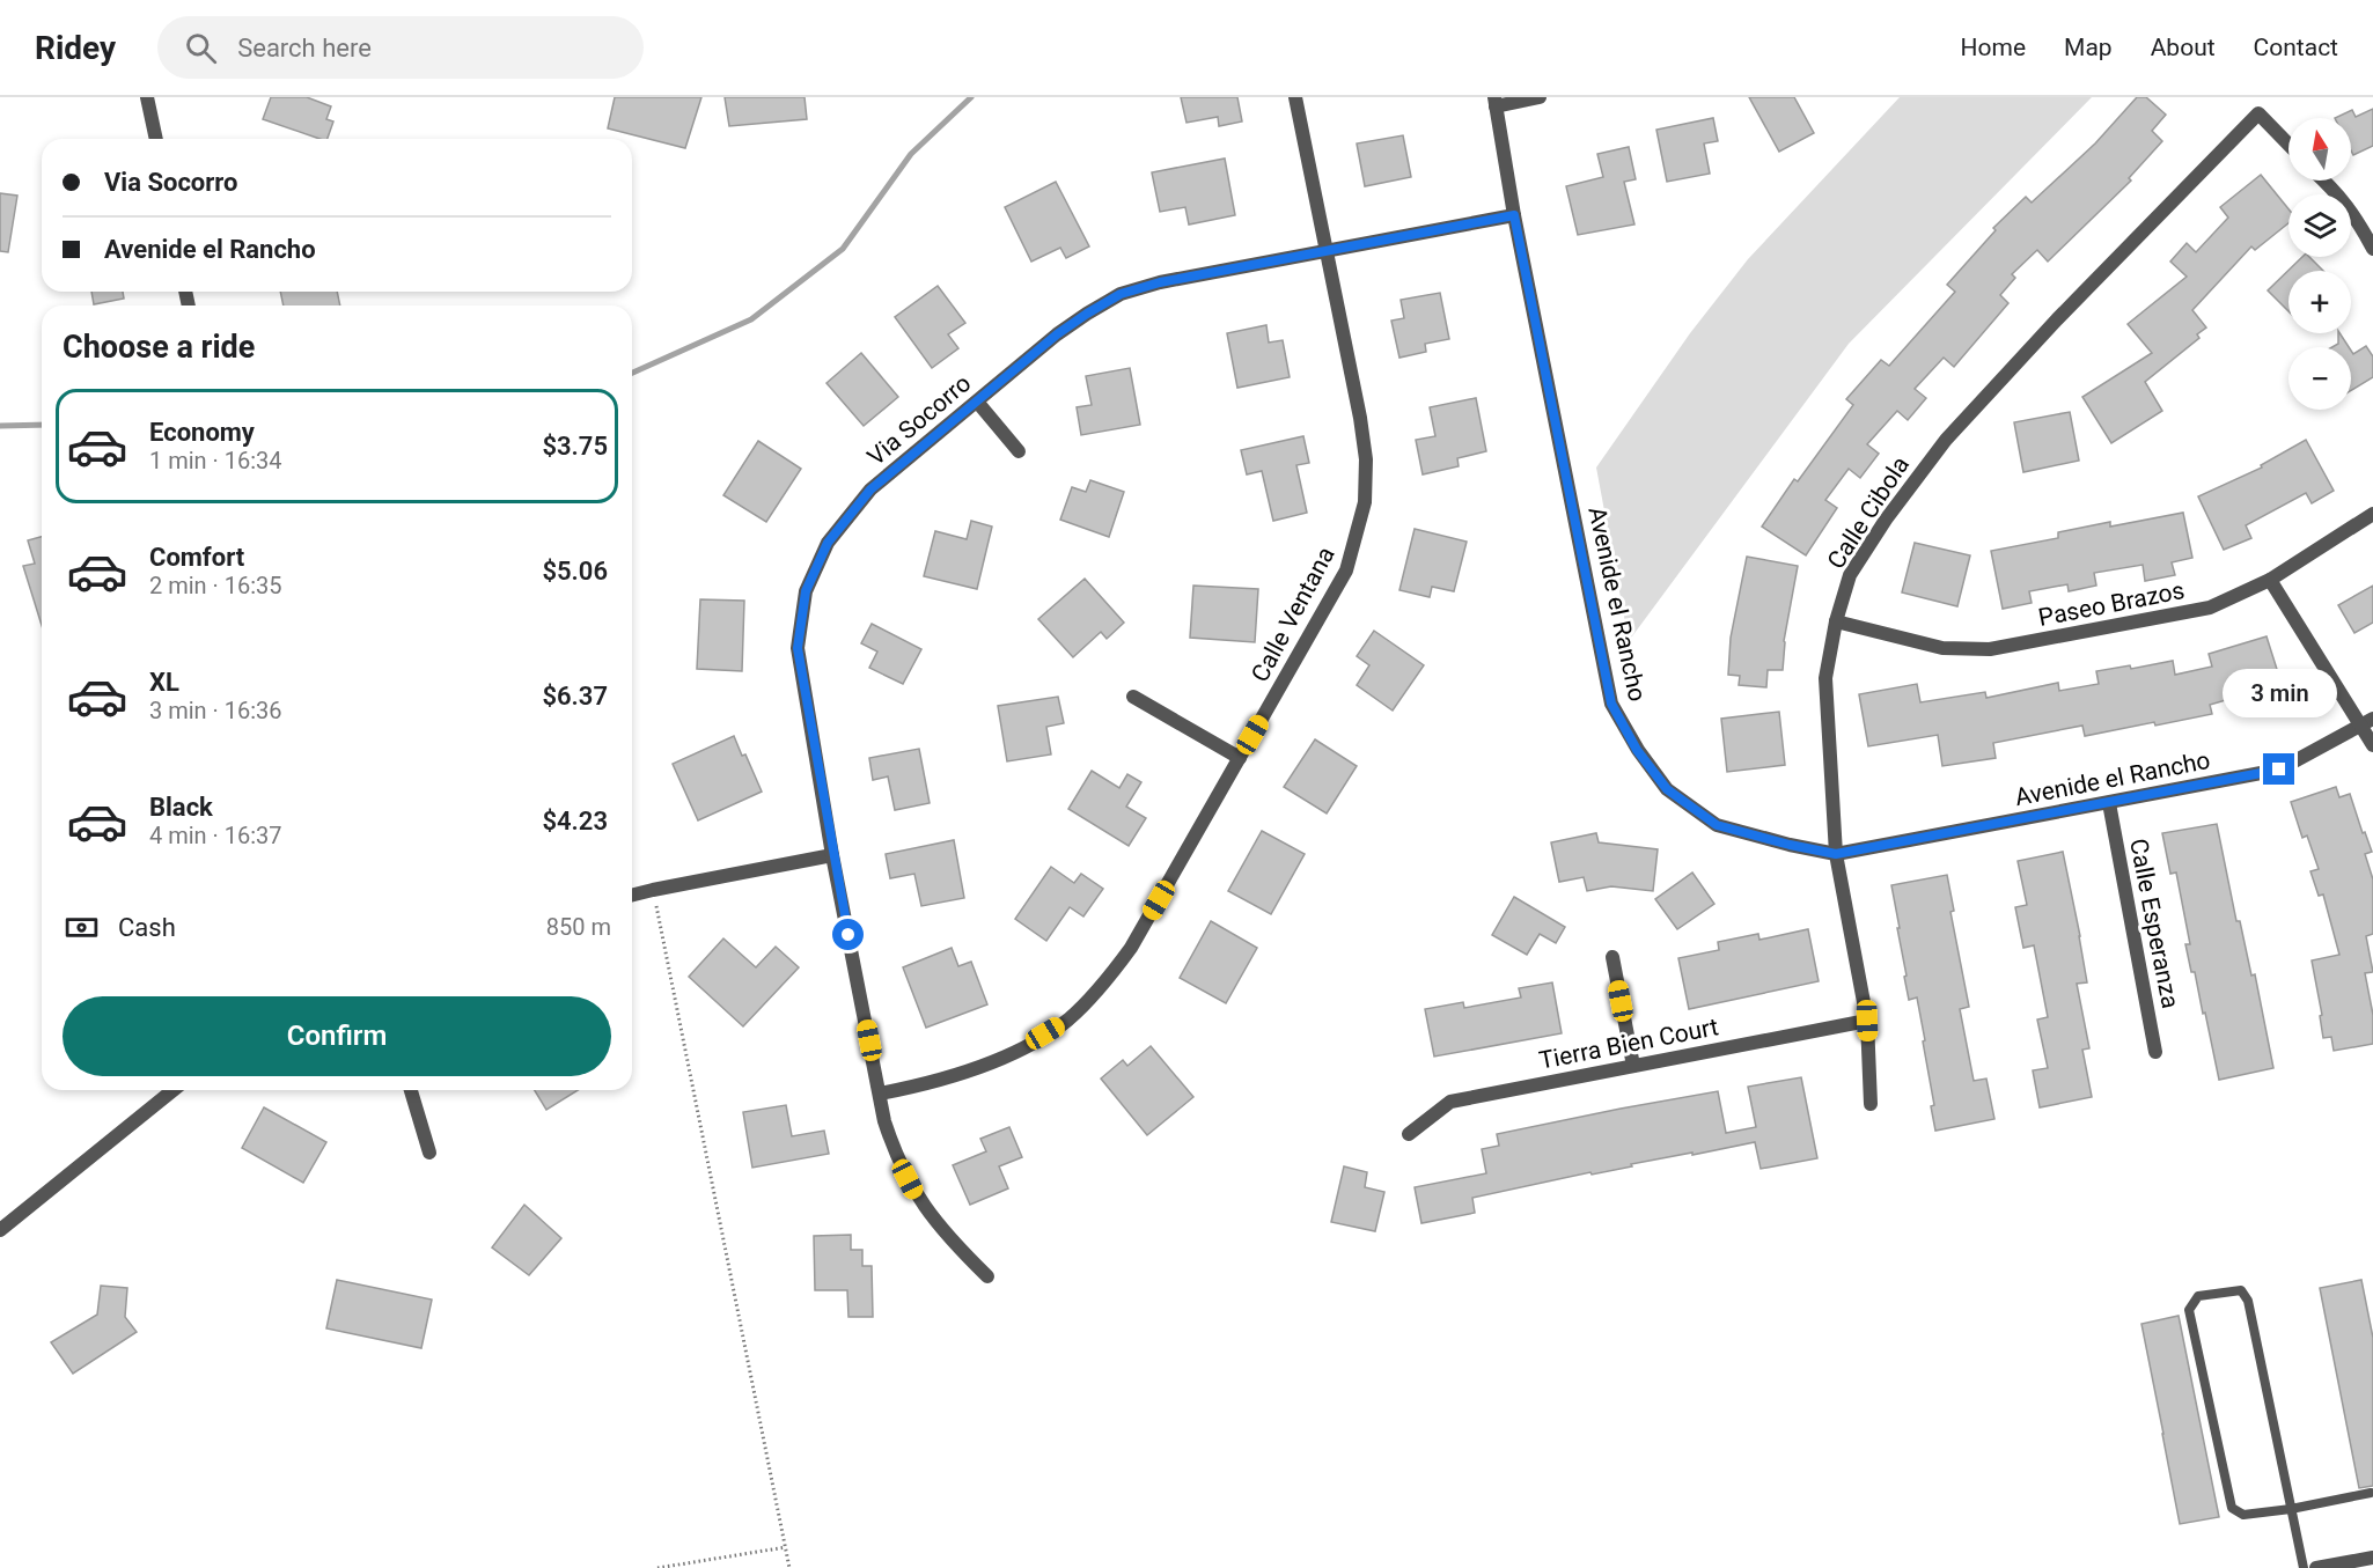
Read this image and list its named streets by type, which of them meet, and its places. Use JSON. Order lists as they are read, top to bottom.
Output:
{
  "streets": {
    "street": [
      "Via Socorro",
      "Calle Cibola",
      "Avenide el Rancho",
      "Paseo Brazos",
      "Calle Ventana",
      "Calle Esperanza",
      "Tierra Bien Court"
    ]
  },
  "crossings": [
    ["Via Socorro", "Avenide el Rancho"],
    ["Via Socorro", "Calle Ventana"],
    ["Calle Cibola", "Avenide el Rancho"],
    ["Calle Cibola", "Paseo Brazos"],
    ["Calle Cibola", "Tierra Bien Court"],
    ["Avenide el Rancho", "Calle Esperanza"]
  ],
  "north": "top",
  "page": {
    "header": "Ridey",
    "search": "Search here",
    "nav": [
      "Home",
      "Map",
      "About",
      "Contact"
    ],
    "map_buttons": ["+", "−"],
    "banner": ["Via Socorro", "Avenide el Rancho"],
    "heading": "Choose a ride",
    "list": [
      {
        "name": "Economy",
        "note": "1 min · 16:34",
        "value": "$3.75"
      },
      {
        "name": "Comfort",
        "note": "2 min · 16:35",
        "value": "$5.06"
      },
      {
        "name": "XL",
        "note": "3 min · 16:36",
        "value": "$6.37"
      },
      {
        "name": "Black",
        "note": "4 min · 16:37",
        "value": "$4.23"
      }
    ],
    "bubble": "3 min",
    "pay": ["Cash", "850 m"],
    "buttons": "Confirm"
  }
}
